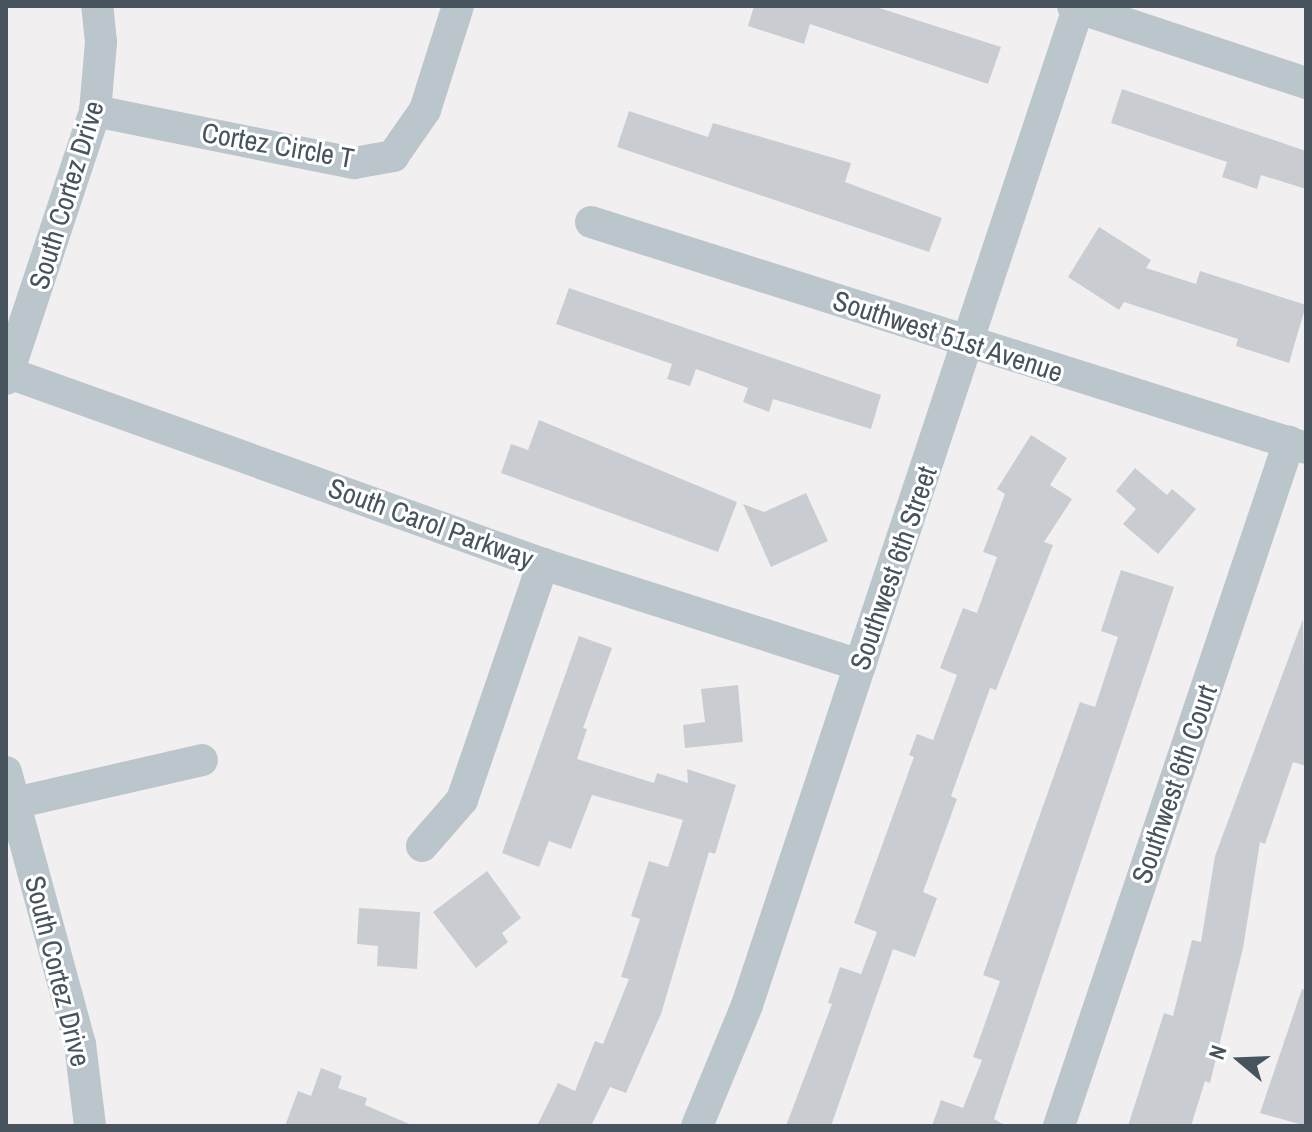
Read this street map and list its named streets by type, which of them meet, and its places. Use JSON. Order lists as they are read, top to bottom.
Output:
{
  "streets": {
    "street": [
      "Cortez Circle T",
      "South Cortez Drive",
      "Southwest 51st Avenue",
      "South Carol Parkway",
      "Southwest 6th Street",
      "Southwest 6th Court"
    ]
  },
  "crossings": [
    ["Cortez Circle T", "South Cortez Drive"],
    ["South Cortez Drive", "South Carol Parkway"],
    ["Southwest 51st Avenue", "Southwest 6th Street"],
    ["Southwest 51st Avenue", "Southwest 6th Court"],
    ["South Carol Parkway", "Southwest 6th Street"]
  ],
  "north": "left"
}
